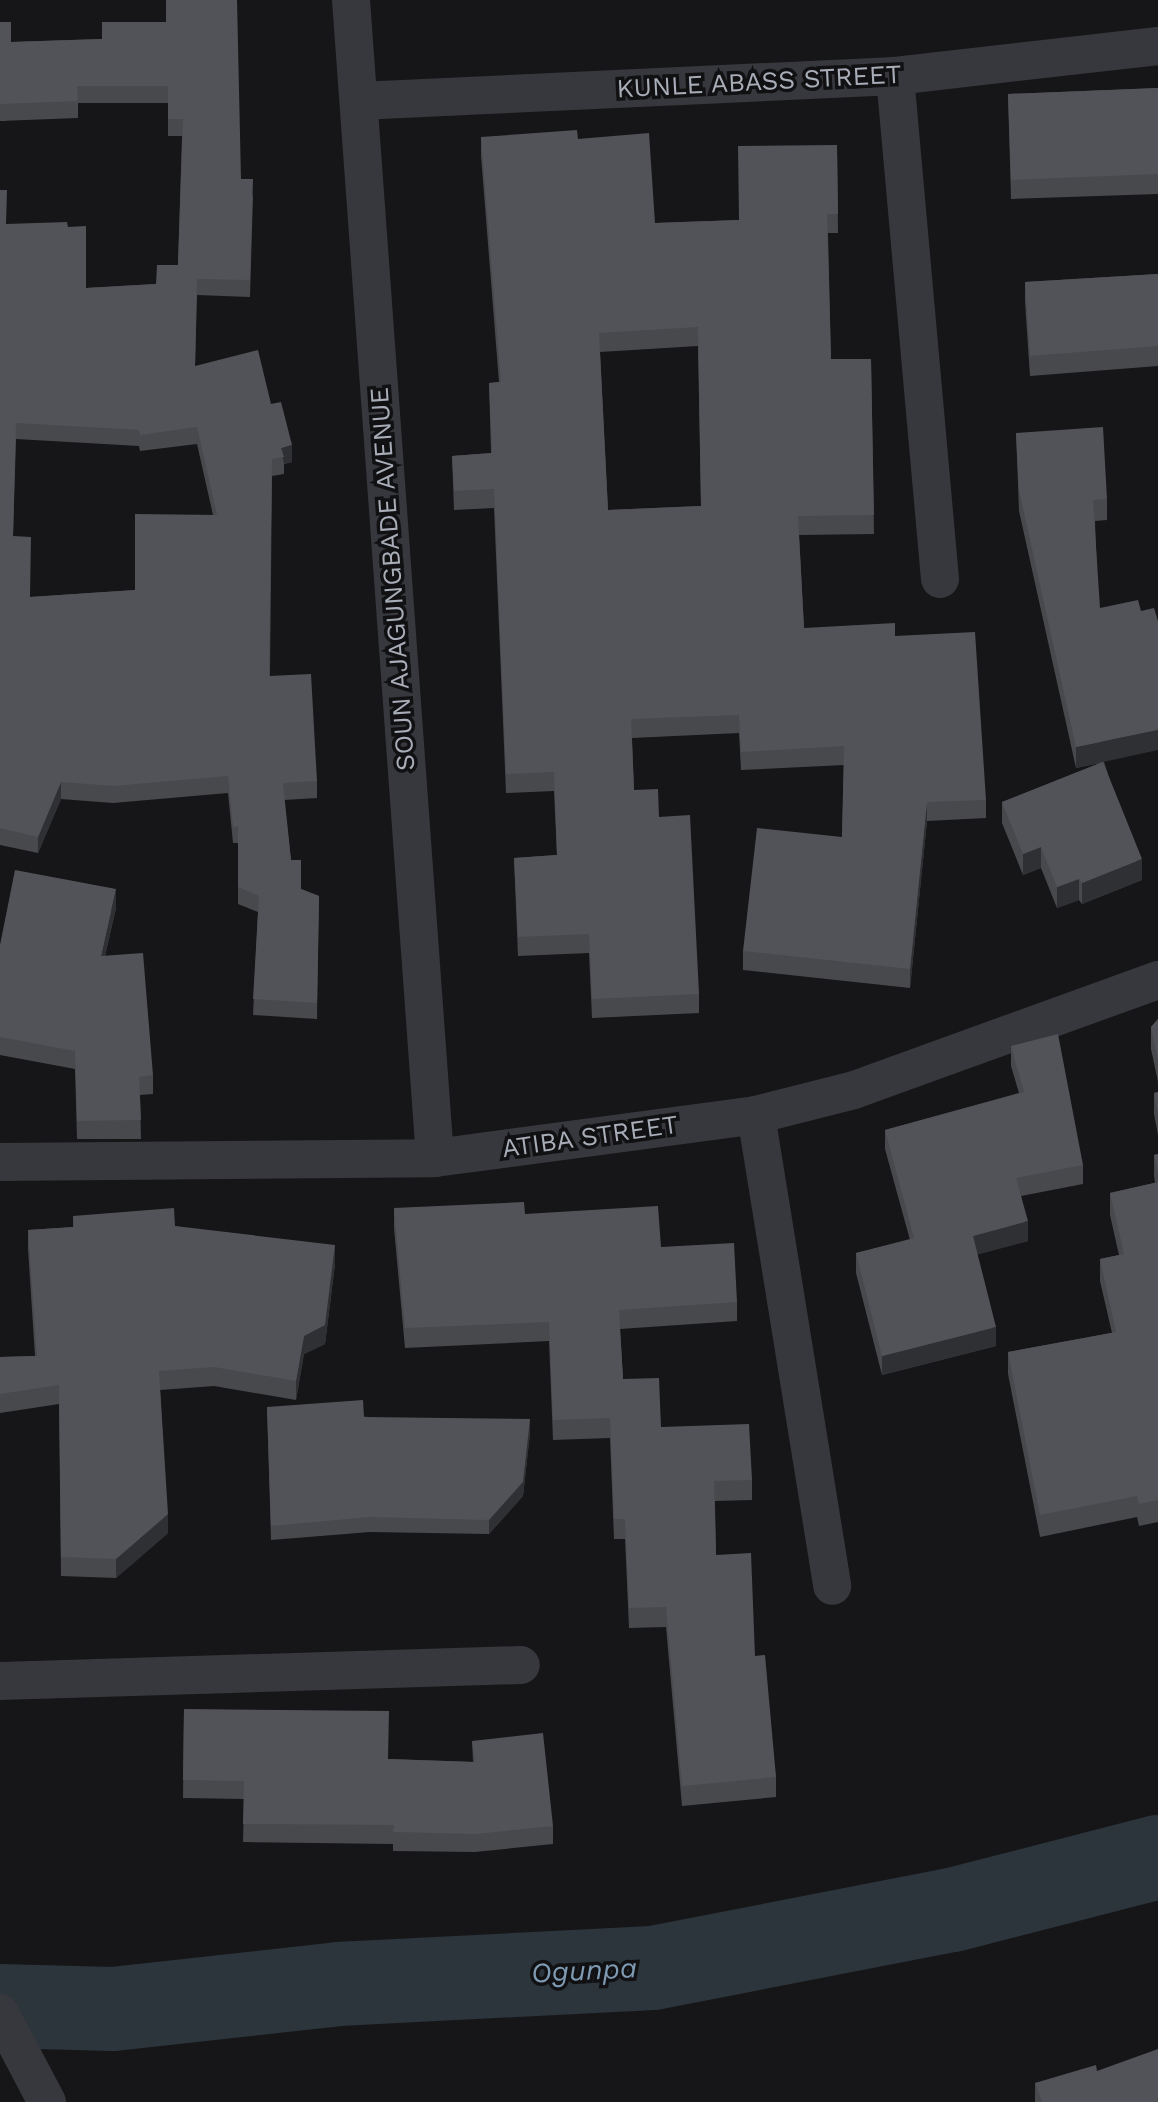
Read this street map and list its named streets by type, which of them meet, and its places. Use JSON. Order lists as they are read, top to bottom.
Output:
{
  "streets": {
    "street": ["KUNLE ABASS STREET", "SOUN AJAGUNGBADE AVENUE", "ATIBA STREET"]
  },
  "crossings": [
    ["KUNLE ABASS STREET", "SOUN AJAGUNGBADE AVENUE"],
    ["SOUN AJAGUNGBADE AVENUE", "ATIBA STREET"]
  ],
  "water": ["Ogunpa"]
}
